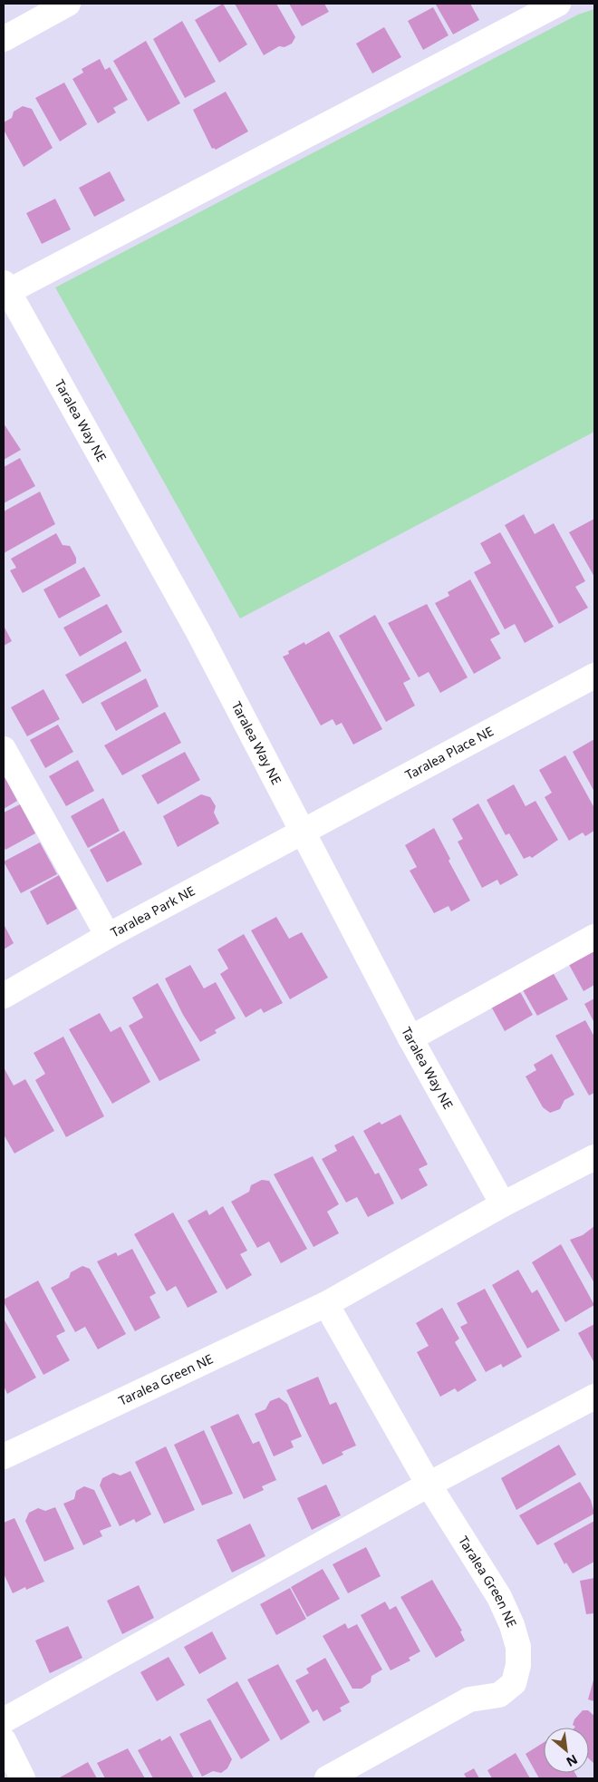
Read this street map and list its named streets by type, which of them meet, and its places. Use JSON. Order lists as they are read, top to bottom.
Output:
{
  "streets": {
    "street": [
      "Taralea Way NE",
      "Taralea Place NE",
      "Taralea Park NE",
      "Taralea Green NE"
    ]
  },
  "crossings": [
    ["Taralea Way NE", "Taralea Place NE"],
    ["Taralea Way NE", "Taralea Park NE"],
    ["Taralea Way NE", "Taralea Green NE"],
    ["Taralea Place NE", "Taralea Park NE"]
  ],
  "north": "bottom right"
}
